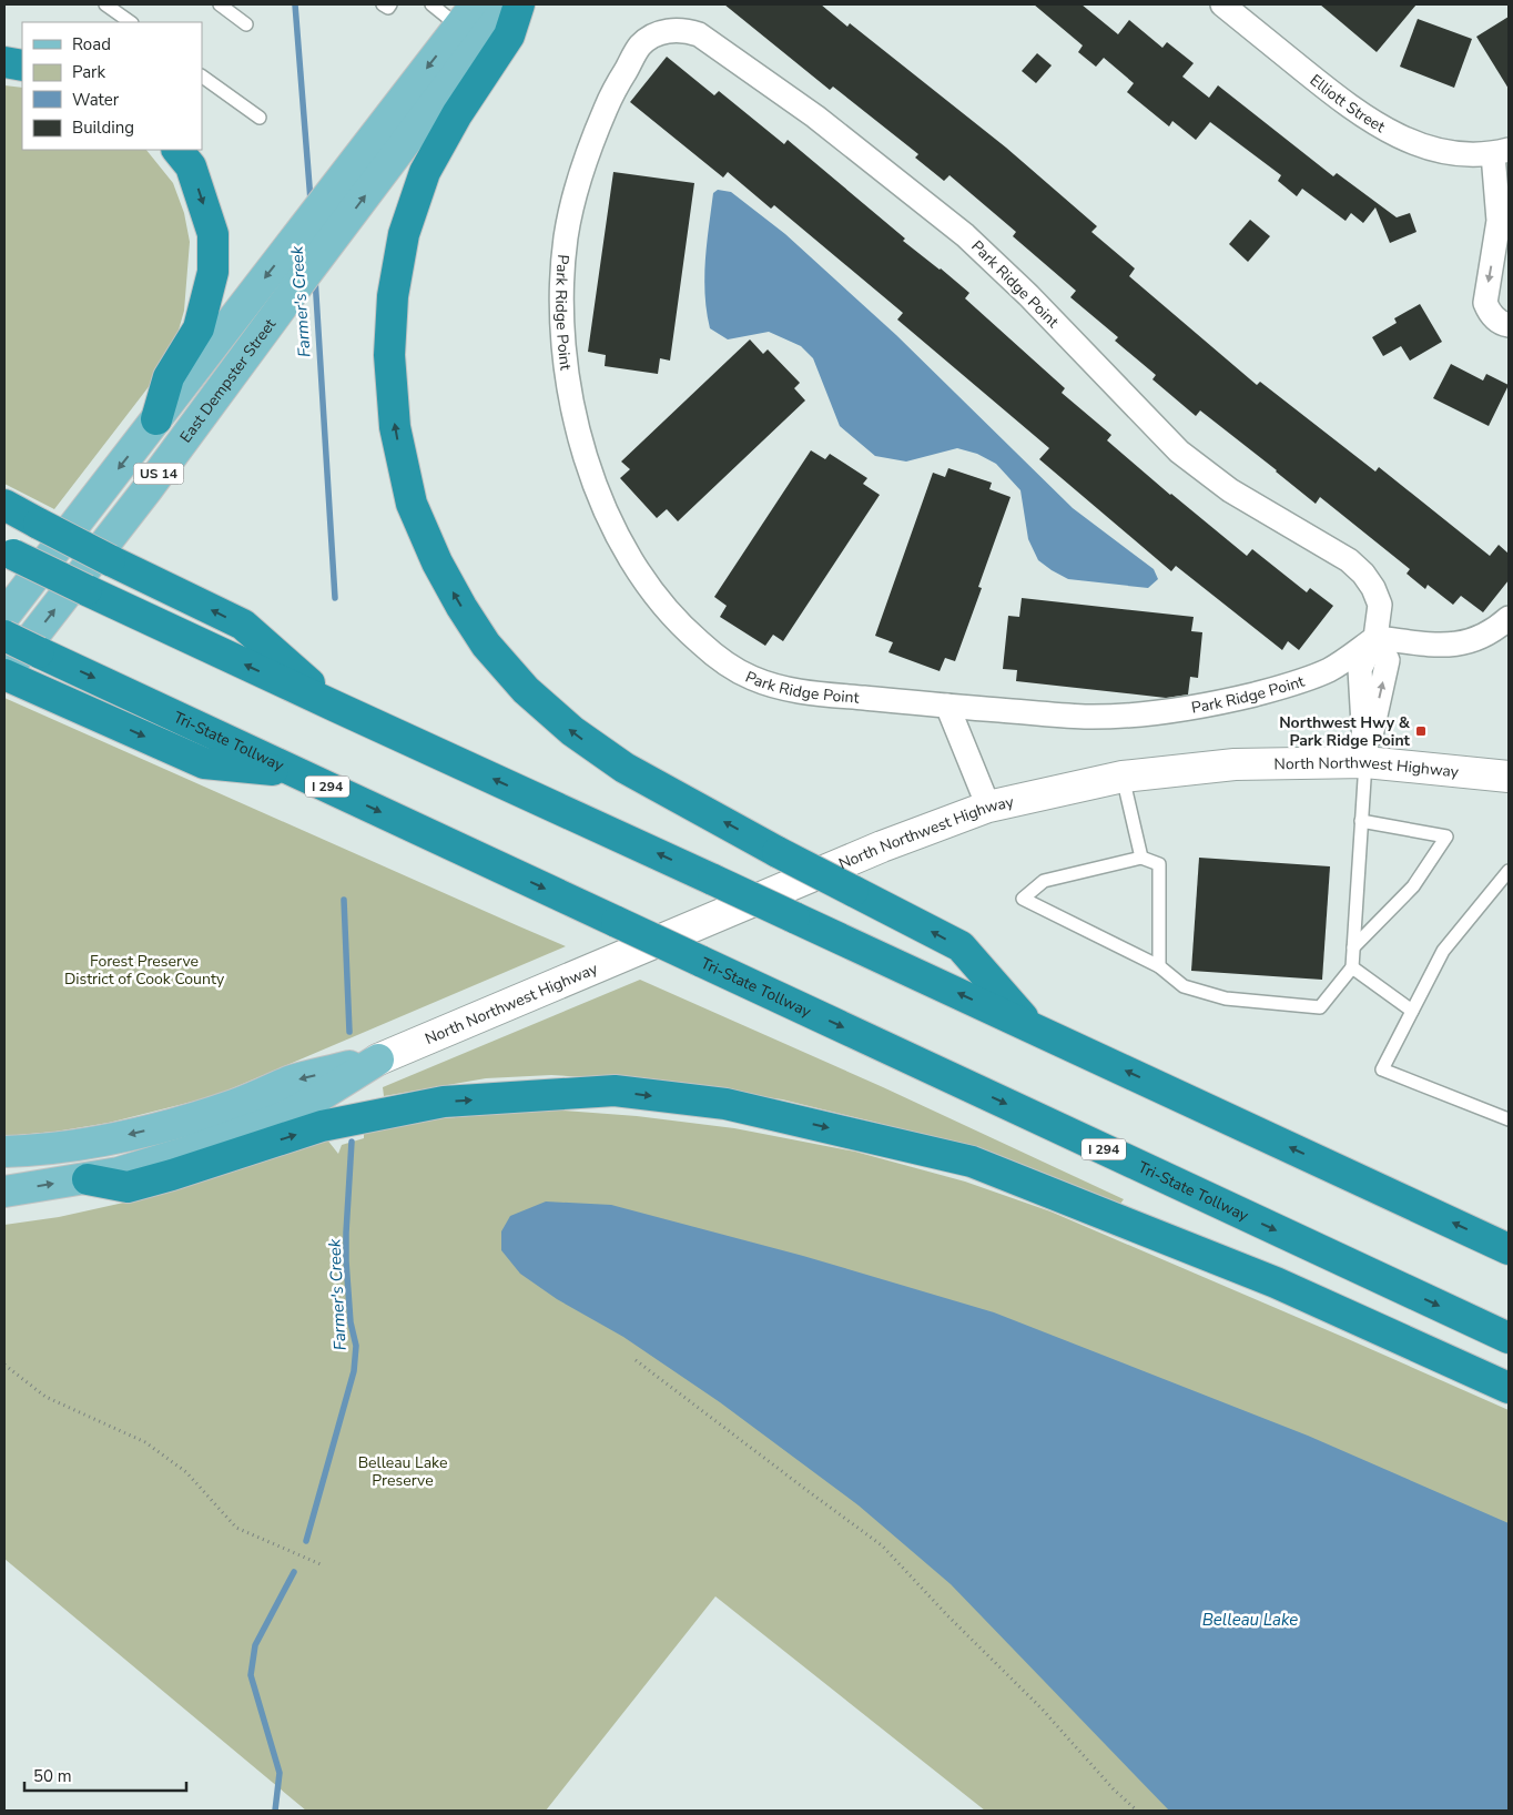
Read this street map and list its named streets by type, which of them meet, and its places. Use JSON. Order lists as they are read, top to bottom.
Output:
{
  "streets": {
    "highway": ["Tri-State Tollway", "I 294"],
    "main road": ["East Dempster Street", "US 14", "North Northwest Highway"],
    "street": ["Elliott Street", "Park Ridge Point"]
  },
  "crossings": [
    ["Park Ridge Point", "North Northwest Highway"]
  ],
  "water": ["Farmer's Creek", "Belleau Lake"],
  "parks": ["Forest Preserve District of Cook County", "Belleau Lake Preserve"],
  "places": {
    "transit": ["Northwest Hwy & Park Ridge Point"]
  },
  "legend": [
    "Road",
    "Park",
    "Water",
    "Building"
  ],
  "scale_bar": "50 m"
}
